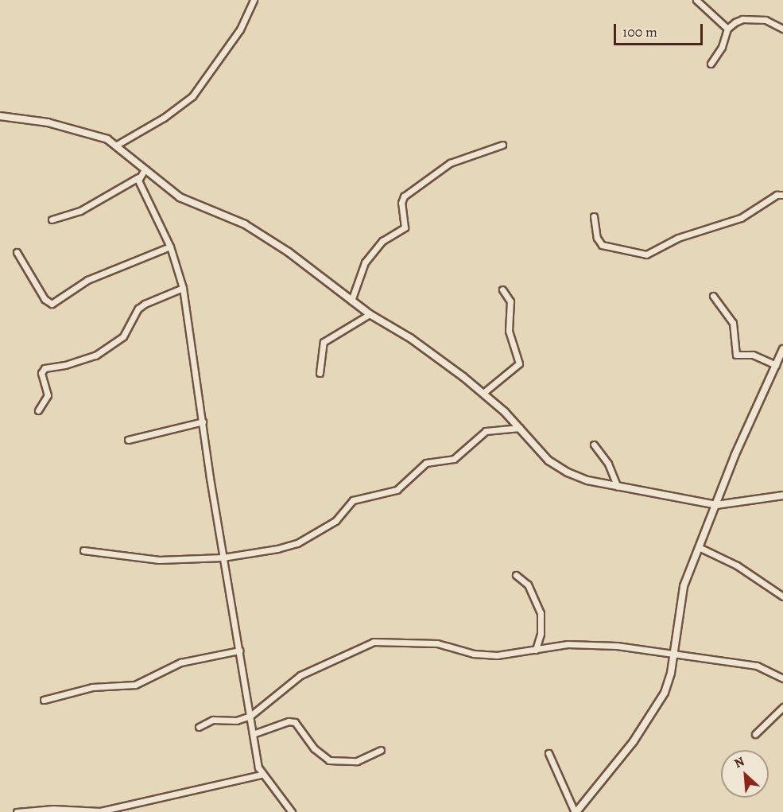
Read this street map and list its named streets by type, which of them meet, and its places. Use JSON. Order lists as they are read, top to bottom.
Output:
{
  "scale_bar": "100 m",
  "north": "top left"
}
